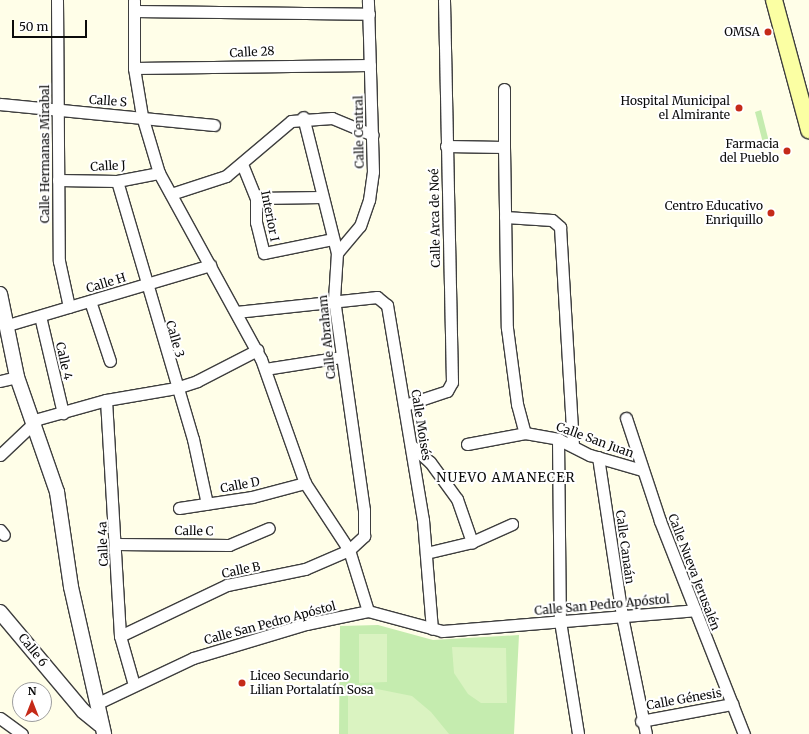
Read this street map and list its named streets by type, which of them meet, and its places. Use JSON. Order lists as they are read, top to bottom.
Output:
{
  "streets": {
    "street": [
      "Calle 28",
      "Calle S",
      "Calle Central",
      "Calle Hermanas Mirabal",
      "Calle J",
      "Interior I",
      "Calle Arca de Noé",
      "Calle H",
      "Calle Abraham",
      "Calle 3",
      "Calle 4",
      "Calle Moisés",
      "Calle San Juan",
      "Calle D",
      "Calle C",
      "Calle 4a",
      "Calle Canaán",
      "Calle B",
      "Calle Nueva Jerusalén",
      "Calle San Pedro Apóstol",
      "Calle 6",
      "Calle Génesis"
    ]
  },
  "crossings": [
    ["Calle 28", "Calle Central"],
    ["Calle S", "Calle Hermanas Mirabal"],
    ["Calle Central", "Calle Abraham"],
    ["Calle Hermanas Mirabal", "Calle J"],
    ["Calle Hermanas Mirabal", "Calle H"],
    ["Calle J", "Calle 3"],
    ["Interior I", "Calle Abraham"],
    ["Calle Arca de Noé", "Calle Moisés"],
    ["Calle H", "Calle 3"],
    ["Calle H", "Calle 4"],
    ["Calle Abraham", "Calle Moisés"],
    ["Calle Abraham", "Calle B"],
    ["Calle 3", "Calle D"],
    ["Calle Moisés", "Calle San Pedro Apóstol"],
    ["Calle San Juan", "Calle Canaán"],
    ["Calle San Juan", "Calle Nueva Jerusalén"],
    ["Calle C", "Calle 4a"],
    ["Calle 4a", "Calle B"],
    ["Calle 4a", "Calle San Pedro Apóstol"],
    ["Calle Canaán", "Calle San Pedro Apóstol"],
    ["Calle Canaán", "Calle Génesis"],
    ["Calle Nueva Jerusalén", "Calle San Pedro Apóstol"],
    ["Calle Nueva Jerusalén", "Calle Génesis"]
  ],
  "districts": ["NUEVO AMANECER"],
  "places": [
    "OMSA",
    "Hospital Municipal el Almirante",
    "Farmacia del Pueblo",
    "Centro Educativo Enriquillo",
    "Liceo Secundario Lilian Portalatín Sosa"
  ],
  "scale_bar": "50 m",
  "north": "top"
}
